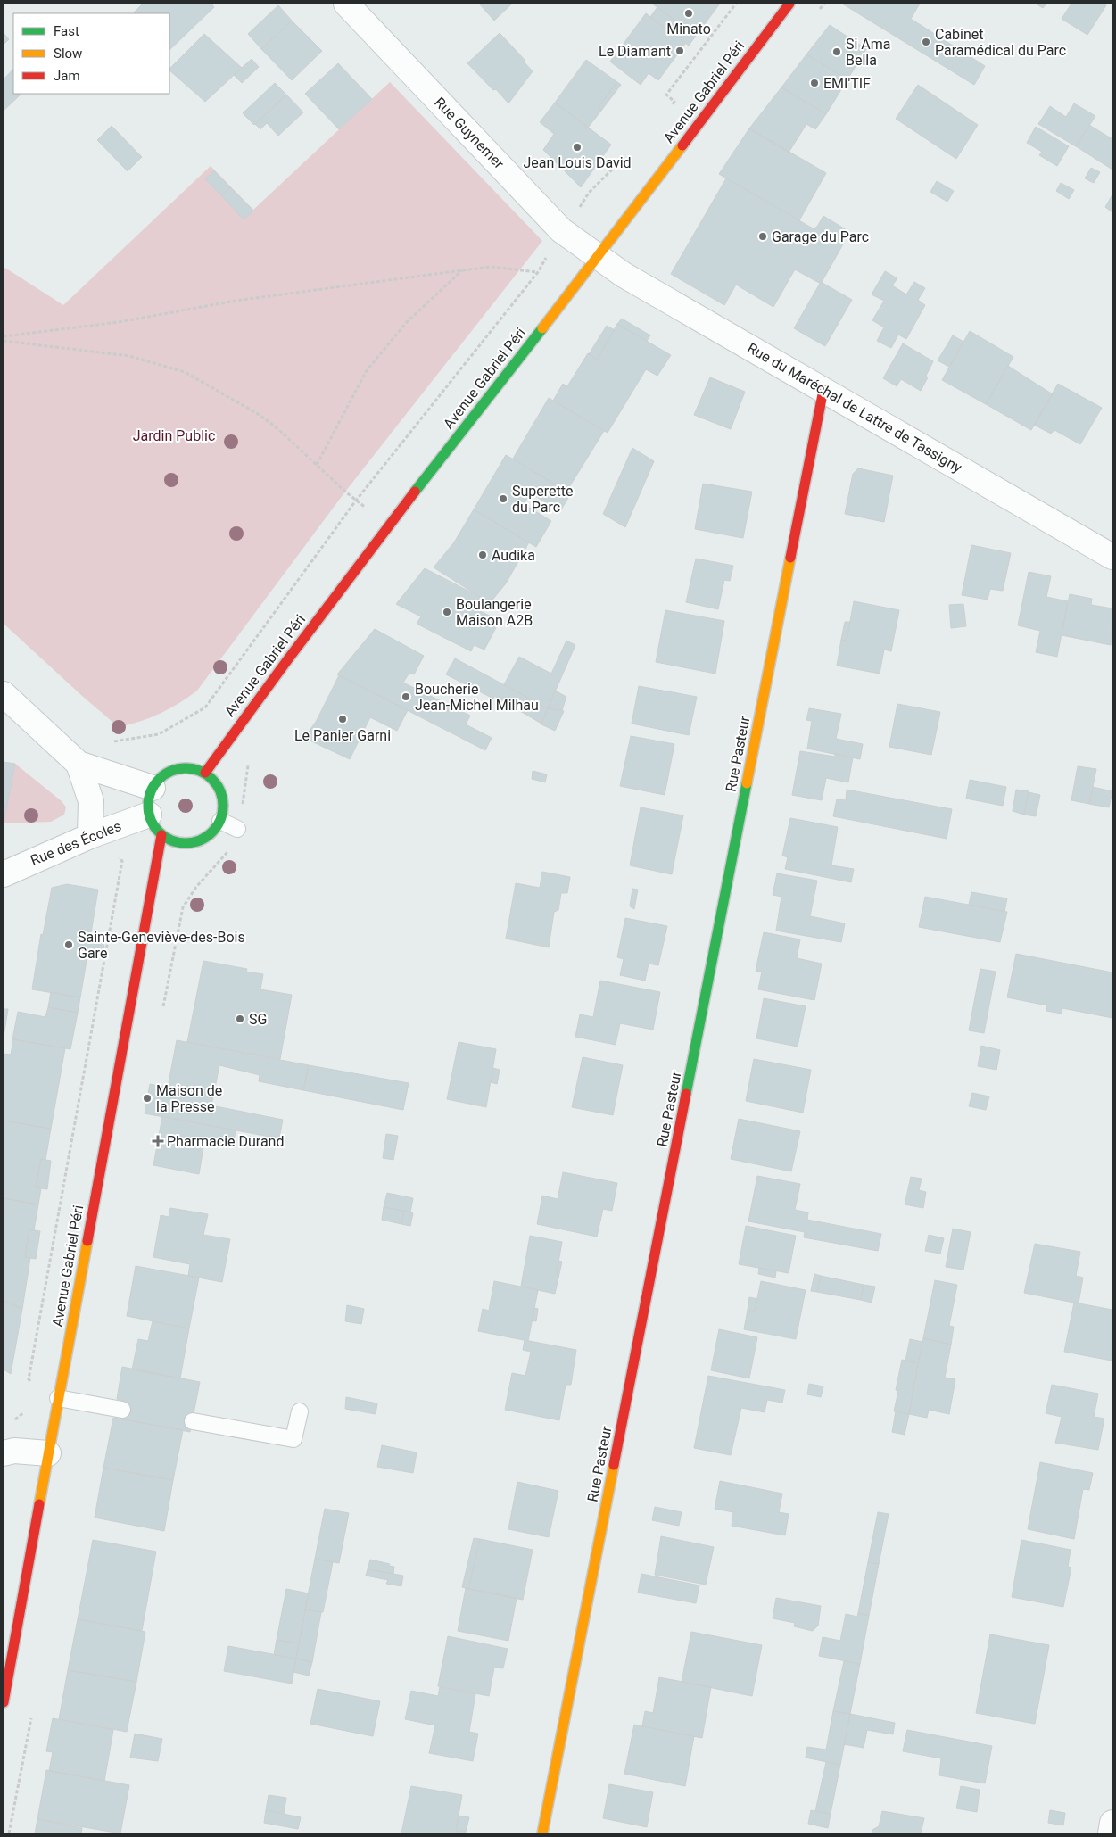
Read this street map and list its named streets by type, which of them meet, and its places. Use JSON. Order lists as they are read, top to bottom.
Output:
{
  "streets": {
    "street": [
      "Avenue Gabriel Péri",
      "Rue Guynemer",
      "Rue du Maréchal de Lattre de Tassigny",
      "Rue Pasteur",
      "Rue des Écoles"
    ]
  },
  "crossings": [
    ["Avenue Gabriel Péri", "Rue Guynemer"],
    ["Avenue Gabriel Péri", "Rue du Maréchal de Lattre de Tassigny"],
    ["Avenue Gabriel Péri", "Rue des Écoles"],
    ["Rue Guynemer", "Rue du Maréchal de Lattre de Tassigny"],
    ["Rue du Maréchal de Lattre de Tassigny", "Rue Pasteur"]
  ],
  "parks": ["Jardin Public"],
  "places": {
    "other": [
      "Minato",
      "Cabinet Paramédical du Parc",
      "Le Diamant",
      "Si Ama Bella",
      "EMI'TIF",
      "Jean Louis David",
      "Garage du Parc",
      "Superette du Parc",
      "Audika",
      "Boulangerie Maison A2B",
      "Boucherie Jean-Michel Milhau",
      "Le Panier Garni",
      "Sainte-Geneviève-des-Bois Gare",
      "SG",
      "Maison de la Presse"
    ],
    "health": ["Pharmacie Durand"]
  },
  "legend": ["Fast", "Slow", "Jam"]
}
